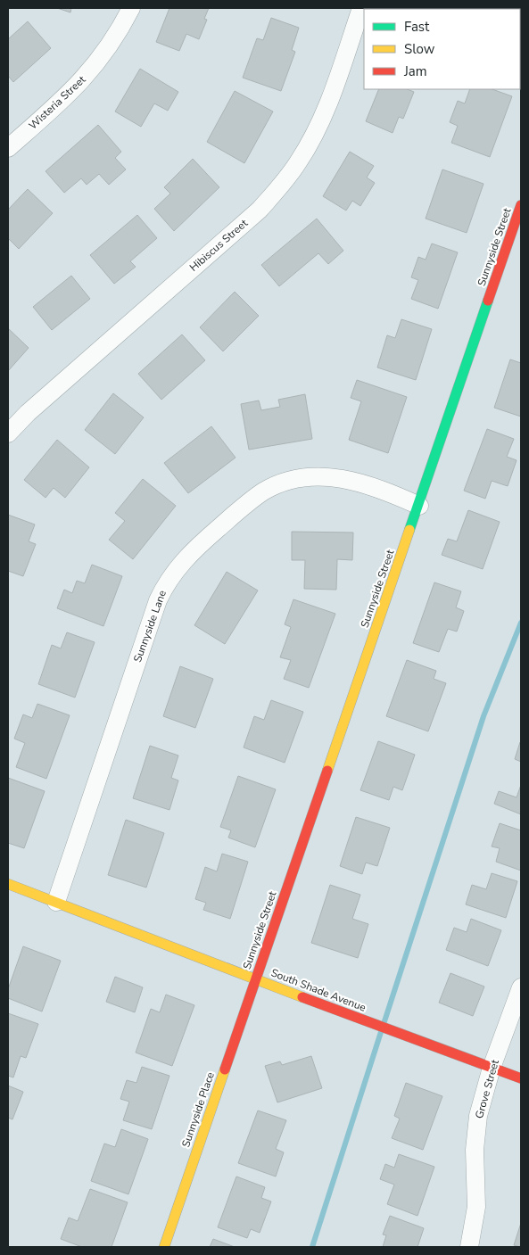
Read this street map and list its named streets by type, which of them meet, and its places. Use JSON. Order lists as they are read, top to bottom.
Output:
{
  "streets": {
    "street": [
      "Wisteria Street",
      "Hibiscus Street",
      "Sunnyside Street",
      "Sunnyside Lane",
      "South Shade Avenue",
      "Grove Street",
      "Sunnyside Place"
    ]
  },
  "crossings": [
    ["Sunnyside Street", "Sunnyside Lane"],
    ["Sunnyside Street", "South Shade Avenue"],
    ["Sunnyside Street", "Sunnyside Place"],
    ["Sunnyside Lane", "South Shade Avenue"],
    ["South Shade Avenue", "Grove Street"],
    ["South Shade Avenue", "Sunnyside Place"]
  ],
  "legend": ["Fast", "Slow", "Jam"]
}
